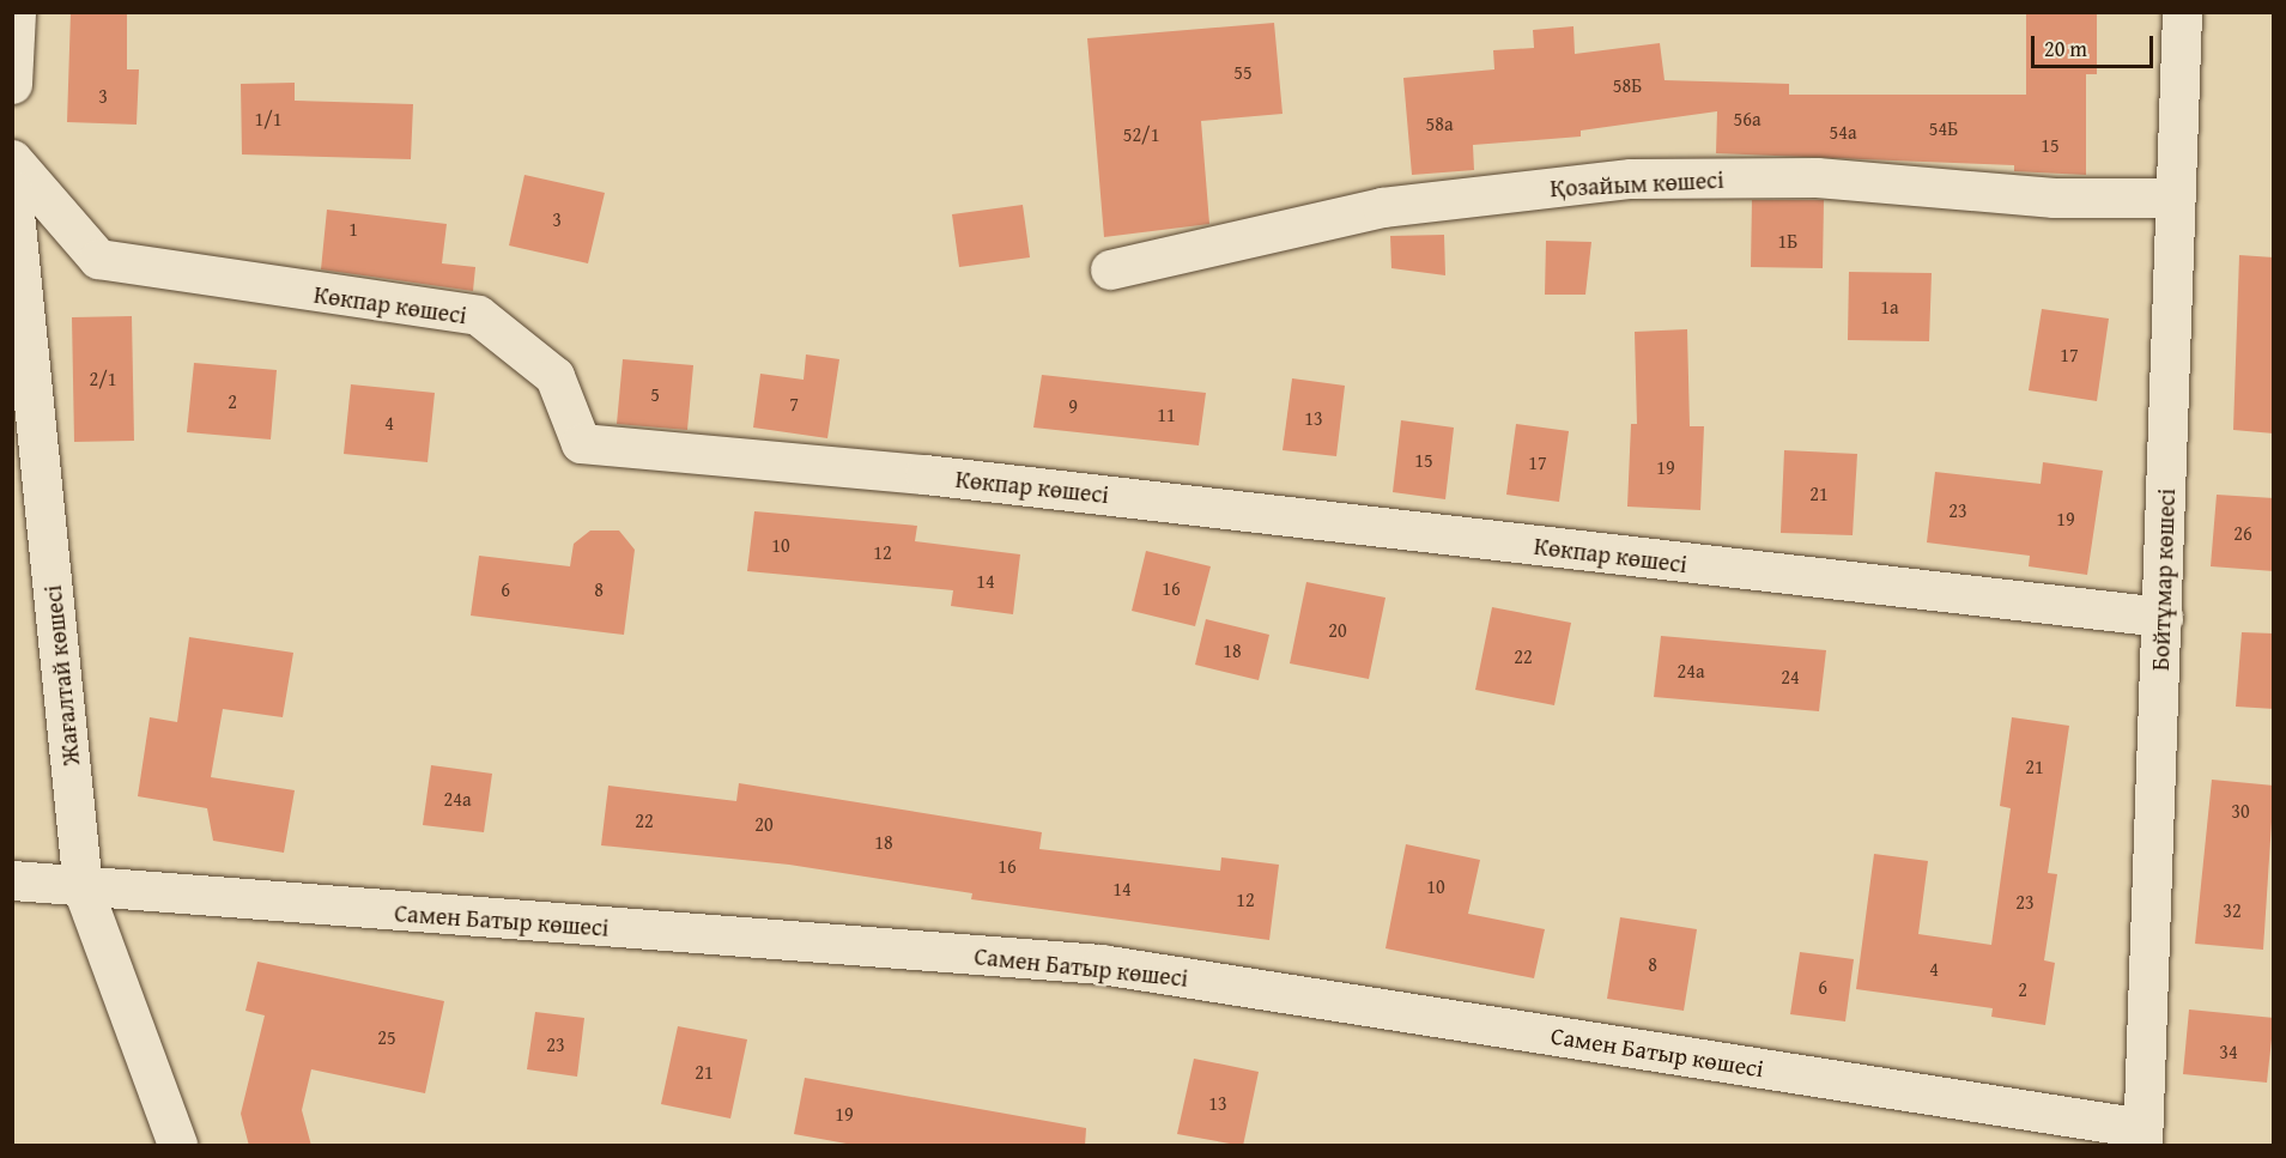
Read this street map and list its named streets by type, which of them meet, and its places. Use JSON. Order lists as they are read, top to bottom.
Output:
{
  "streets": {
    "street": [
      "Қозайым көшесі",
      "Көкпар көшесі",
      "Бойтұмар көшесі",
      "Жағалтай көшесі",
      "Самен Батыр көшесі"
    ]
  },
  "crossings": [
    ["Қозайым көшесі", "Бойтұмар көшесі"],
    ["Көкпар көшесі", "Бойтұмар көшесі"],
    ["Бойтұмар көшесі", "Самен Батыр көшесі"],
    ["Жағалтай көшесі", "Самен Батыр көшесі"]
  ],
  "house_numbers": [
    "55",
    "58Б",
    "3",
    "1/1",
    "56а",
    "58а",
    "54Б",
    "54а",
    "52/1",
    "15",
    "3",
    "1",
    "1Б",
    "1а",
    "17",
    "2/1",
    "5",
    "2",
    "7",
    "9",
    "11",
    "13",
    "4",
    "15",
    "17",
    "19",
    "21",
    "23",
    "19",
    "26",
    "10",
    "12",
    "14",
    "16",
    "6",
    "8",
    "20",
    "18",
    "22",
    "24а",
    "24",
    "21",
    "24а",
    "30",
    "22",
    "20",
    "18",
    "16",
    "10",
    "14",
    "12",
    "23",
    "32",
    "8",
    "4",
    "6",
    "2",
    "25",
    "23",
    "34",
    "21",
    "13",
    "19"
  ],
  "scale_bar": "20 m"
}
